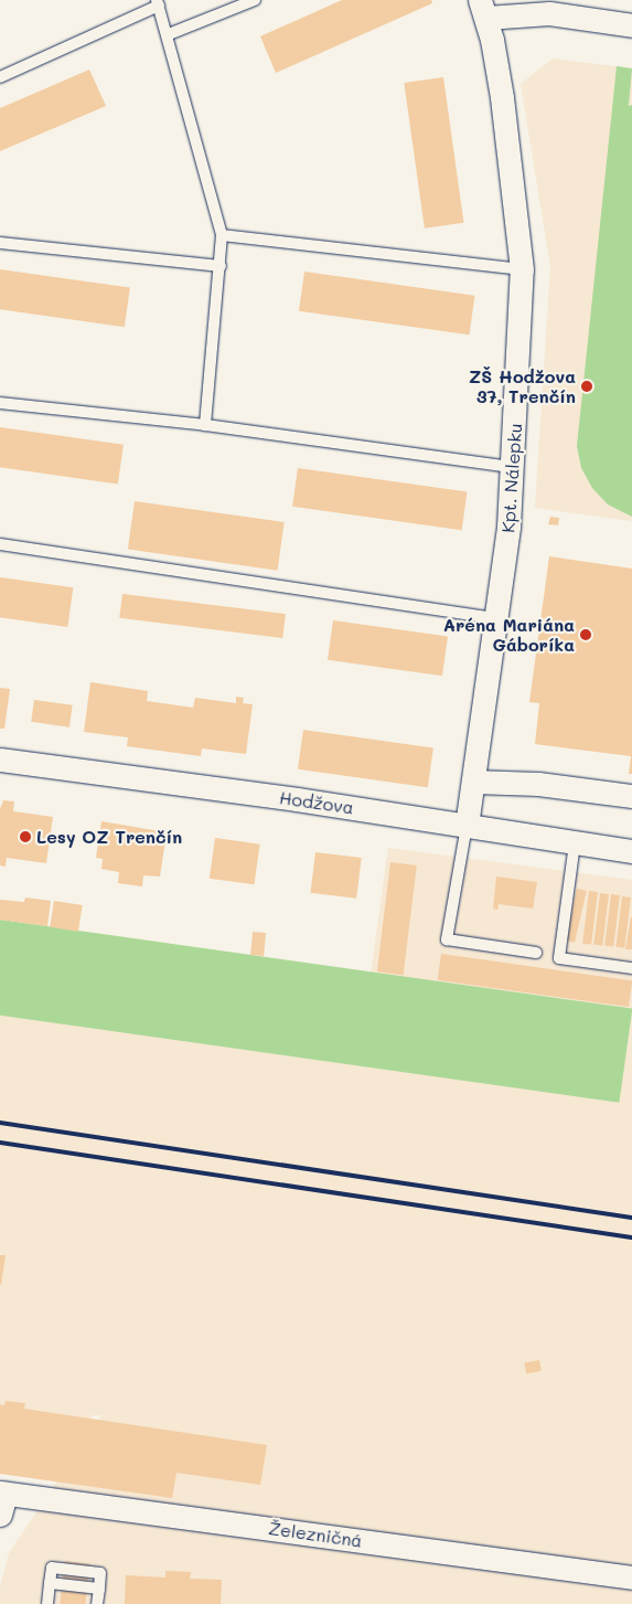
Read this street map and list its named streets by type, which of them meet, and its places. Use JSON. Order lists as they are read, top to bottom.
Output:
{
  "streets": {
    "street": ["Kpt. Nálepku", "Hodžova", "Železničná"]
  },
  "crossings": [
    ["Kpt. Nálepku", "Hodžova"]
  ],
  "places": ["ZŠ Hodžova 37, Trenčín", "Aréna Mariána Gáboríka", "Lesy OZ Trenčín"]
}
